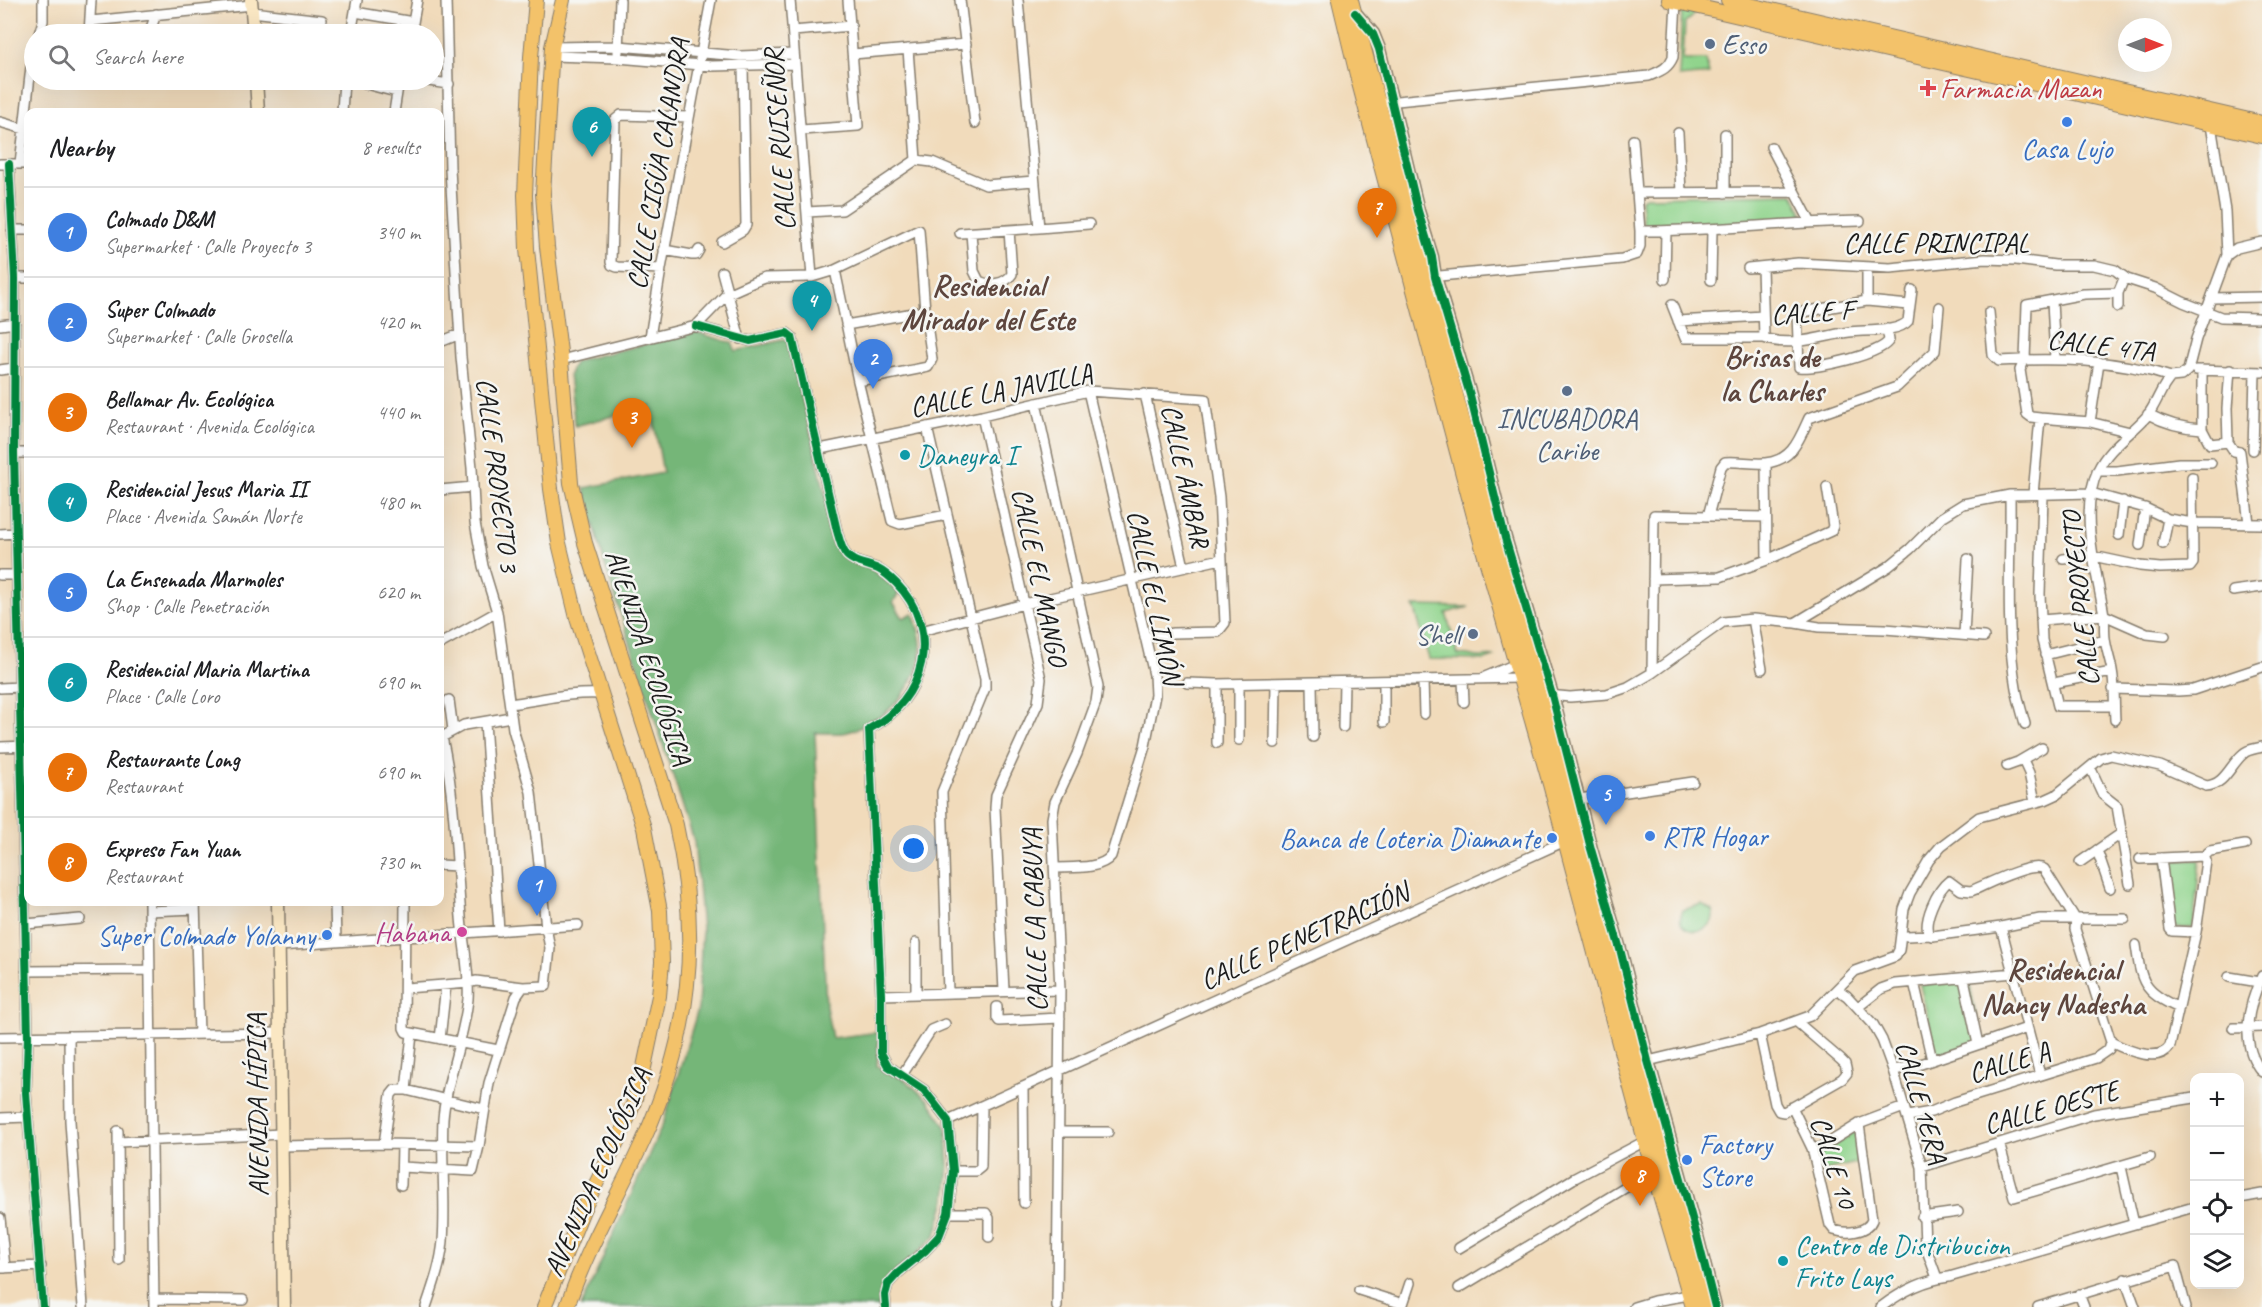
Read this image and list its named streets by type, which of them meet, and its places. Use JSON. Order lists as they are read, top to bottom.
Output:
{
  "streets": {
    "main road": ["AVENIDA ECOLÓGICA"],
    "street": [
      "CALLE RUISEÑOR",
      "CALLE CIGÜA CALANDRA",
      "CALLE PRINCIPAL",
      "CALLE F",
      "CALLE 4TA",
      "CALLE LA JAVILLA",
      "CALLE PROYECTO 3",
      "CALLE ÁMBAR",
      "CALLE EL MANGO",
      "CALLE EL LIMÓN",
      "CALLE PROYECTO",
      "CALLE LA CABUYA",
      "CALLE PENETRACIÓN",
      "CALLE A",
      "CALLE 1ERA",
      "AVENIDA HÍPICA",
      "CALLE OESTE",
      "CALLE 10"
    ]
  },
  "crossings": [
    ["CALLE 4TA", "CALLE PROYECTO"],
    ["CALLE LA JAVILLA", "CALLE ÁMBAR"],
    ["CALLE LA JAVILLA", "CALLE EL MANGO"],
    ["CALLE LA JAVILLA", "CALLE EL LIMÓN"],
    ["CALLE LA JAVILLA", "CALLE LA CABUYA"],
    ["CALLE EL LIMÓN", "CALLE LA CABUYA"],
    ["CALLE LA CABUYA", "CALLE PENETRACIÓN"],
    ["CALLE A", "CALLE 1ERA"],
    ["CALLE A", "CALLE 10"],
    ["CALLE 1ERA", "CALLE OESTE"]
  ],
  "districts": ["Residencial Mirador del Este", "Brisas de la Charles", "Residencial Nancy Nadesha"],
  "places": {
    "other": [
      "Esso",
      "Casa Lujo",
      "INCUBADORA Caribe",
      "Daneyra I",
      "Shell",
      "RTR Hogar",
      "Banca de Loteria Diamante",
      "Habana",
      "Super Colmado Yolanny",
      "Factory Store",
      "Centro de Distribucion Frito Lays"
    ],
    "health": ["Farmacia Mazan"]
  },
  "north": "right",
  "page": {
    "search": "Search here",
    "pins": [
      "6",
      "7",
      "4",
      "2",
      "3",
      "5",
      "1",
      "8"
    ],
    "heading": ["Nearby", "8 results"],
    "list": [
      {
        "mark": "1",
        "name": "Colmado D&M",
        "note": "Supermarket · Calle Proyecto 3",
        "value": "340 m"
      },
      {
        "mark": "2",
        "name": "Super Colmado",
        "note": "Supermarket · Calle Grosella",
        "value": "420 m"
      },
      {
        "mark": "3",
        "name": "Bellamar Av. Ecológica",
        "note": "Restaurant · Avenida Ecológica",
        "value": "440 m"
      },
      {
        "mark": "4",
        "name": "Residencial Jesus Maria II",
        "note": "Place · Avenida Samán Norte",
        "value": "480 m"
      },
      {
        "mark": "5",
        "name": "La Ensenada Marmoles",
        "note": "Shop · Calle Penetración",
        "value": "620 m"
      },
      {
        "mark": "6",
        "name": "Residencial Maria Martina",
        "note": "Place · Calle Loro",
        "value": "690 m"
      },
      {
        "mark": "7",
        "name": "Restaurante Long",
        "note": "Restaurant",
        "value": "690 m"
      },
      {
        "mark": "8",
        "name": "Expreso Fan Yuan",
        "note": "Restaurant",
        "value": "730 m"
      }
    ],
    "map_buttons": ["+", "−"]
  }
}
